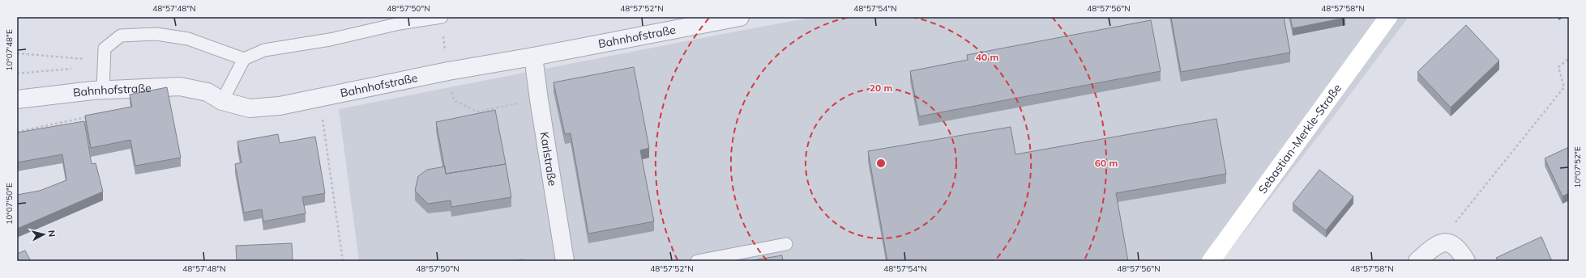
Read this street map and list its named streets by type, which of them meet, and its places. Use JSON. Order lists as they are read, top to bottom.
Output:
{
  "streets": {
    "street": ["Bahnhofstraße", "Sebastian-Merkle-Straße", "Karlstraße"]
  },
  "crossings": [
    ["Bahnhofstraße", "Karlstraße"]
  ],
  "north": "right",
  "coordinates": [
    "48°57'48\"N",
    "48°57'50\"N",
    "48°57'52\"N",
    "48°57'54\"N",
    "48°57'56\"N",
    "48°57'58\"N",
    "10°07'48\"E",
    "10°07'52\"E",
    "10°07'50\"E"
  ],
  "rings": ["40 m", "20 m", "60 m"]
}
